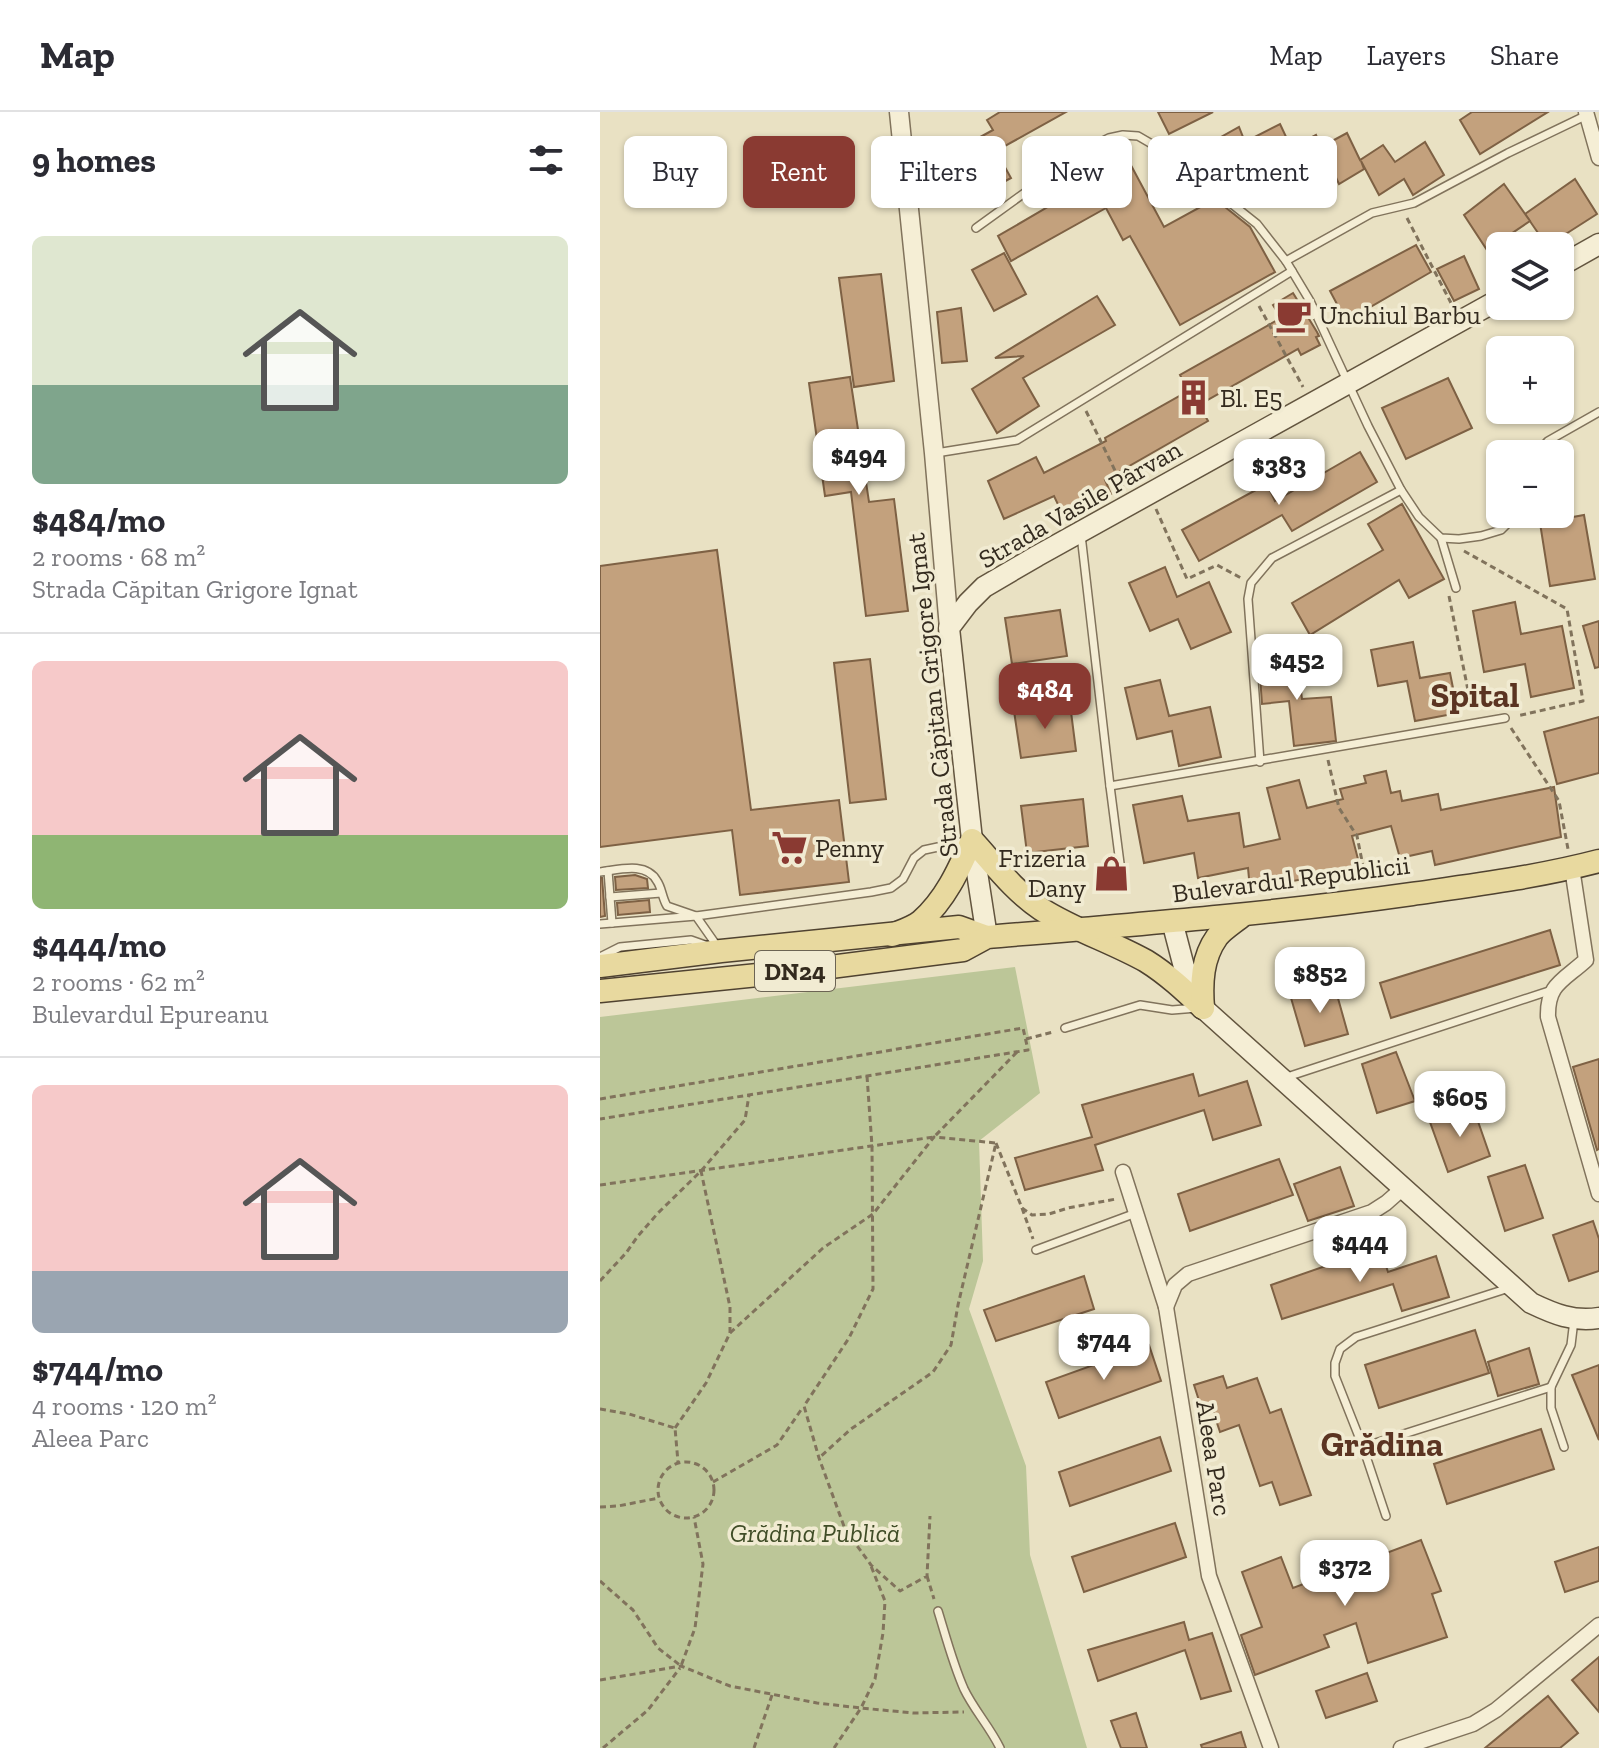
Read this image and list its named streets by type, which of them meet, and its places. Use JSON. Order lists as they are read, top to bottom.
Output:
{
  "streets": {
    "main road": [
      "Strada Vasile Pârvan",
      "Strada Căpitan Grigore Ignat",
      "Bulevardul Republicii",
      "DN24"
    ],
    "street": ["Aleea Parc"]
  },
  "crossings": [
    ["Strada Vasile Pârvan", "Strada Căpitan Grigore Ignat"],
    ["Strada Căpitan Grigore Ignat", "Bulevardul Republicii"]
  ],
  "districts": ["Spital", "Grădina"],
  "parks": ["Grădina Publică"],
  "places": {
    "cafe": ["Unchiul Barbu"],
    "building": ["Bl. E5"],
    "supermarket": ["Penny"],
    "shop": ["Frizeria Dany"]
  },
  "page": {
    "header": "Map",
    "nav": ["Map", "Layers", "Share"],
    "heading": "9 homes",
    "chip": [
      "Buy",
      "Rent",
      "Filters",
      "New",
      "Apartment"
    ],
    "list": [
      {
        "name": "$484/mo",
        "note": "2 rooms · 68 m² · Strada Căpitan Grigore Ignat"
      },
      {
        "name": "$444/mo",
        "note": "2 rooms · 62 m² · Bulevardul Epureanu"
      },
      {
        "name": "$744/mo",
        "note": "4 rooms · 120 m² · Aleea Parc"
      }
    ],
    "map_buttons": ["+", "−"],
    "price": [
      "$494",
      "$383",
      "$452",
      "$484",
      "$852",
      "$605",
      "$444",
      "$744",
      "$372"
    ]
  }
}
